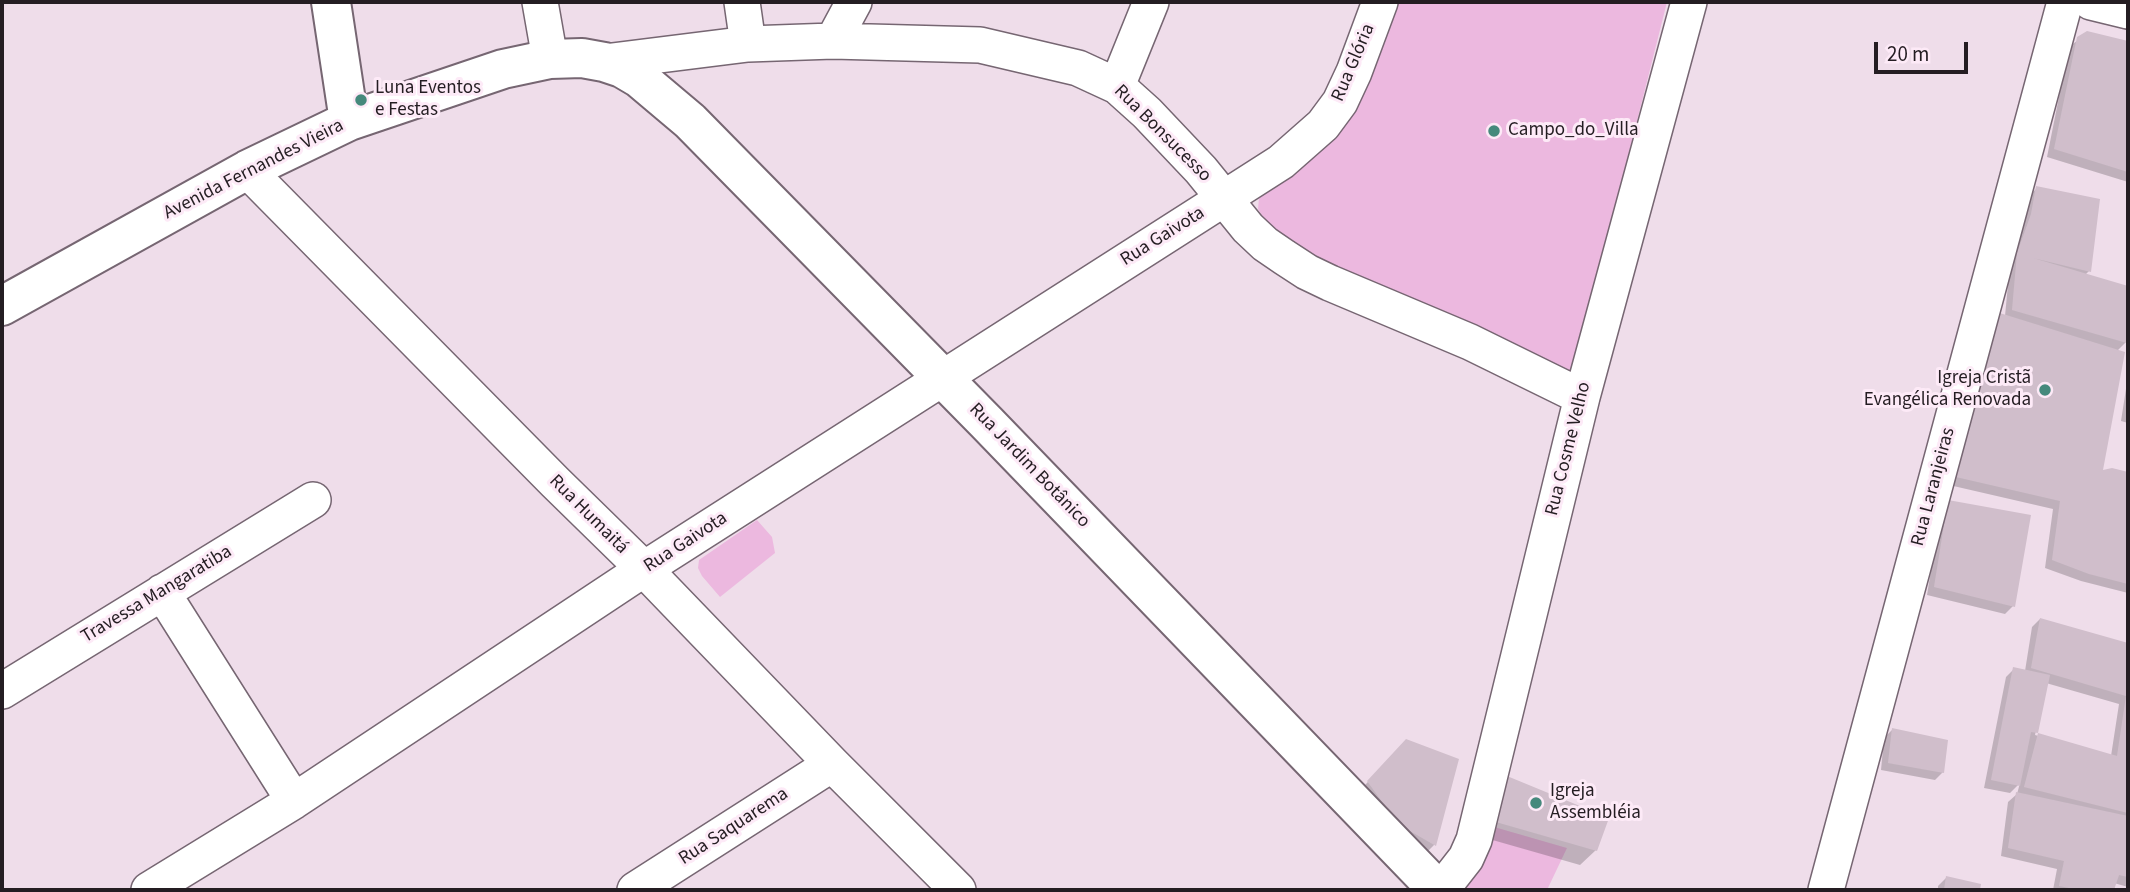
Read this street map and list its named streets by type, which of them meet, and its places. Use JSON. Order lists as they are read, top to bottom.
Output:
{
  "streets": {
    "main road": ["Avenida Fernandes Vieira", "Rua Jardim Botânico"],
    "street": [
      "Rua Glória",
      "Rua Bonsucesso",
      "Rua Gaivota",
      "Rua Cosme Velho",
      "Rua Laranjeiras",
      "Rua Humaitá",
      "Travessa Mangaratiba",
      "Rua Saquarema"
    ]
  },
  "crossings": [
    ["Rua Glória", "Rua Bonsucesso"],
    ["Rua Glória", "Rua Gaivota"],
    ["Rua Bonsucesso", "Avenida Fernandes Vieira"],
    ["Rua Bonsucesso", "Rua Gaivota"],
    ["Rua Bonsucesso", "Rua Cosme Velho"],
    ["Rua Bonsucesso", "Rua Jardim Botânico"],
    ["Avenida Fernandes Vieira", "Rua Jardim Botânico"],
    ["Avenida Fernandes Vieira", "Rua Humaitá"],
    ["Rua Gaivota", "Rua Jardim Botânico"],
    ["Rua Gaivota", "Rua Humaitá"],
    ["Rua Cosme Velho", "Rua Jardim Botânico"],
    ["Rua Humaitá", "Rua Saquarema"]
  ],
  "places": [
    "Luna Eventos e Festas",
    "Campo_do_Villa",
    "Igreja Cristã Evangélica Renovada",
    "Igreja Assembléia"
  ],
  "scale_bar": "20 m"
}
